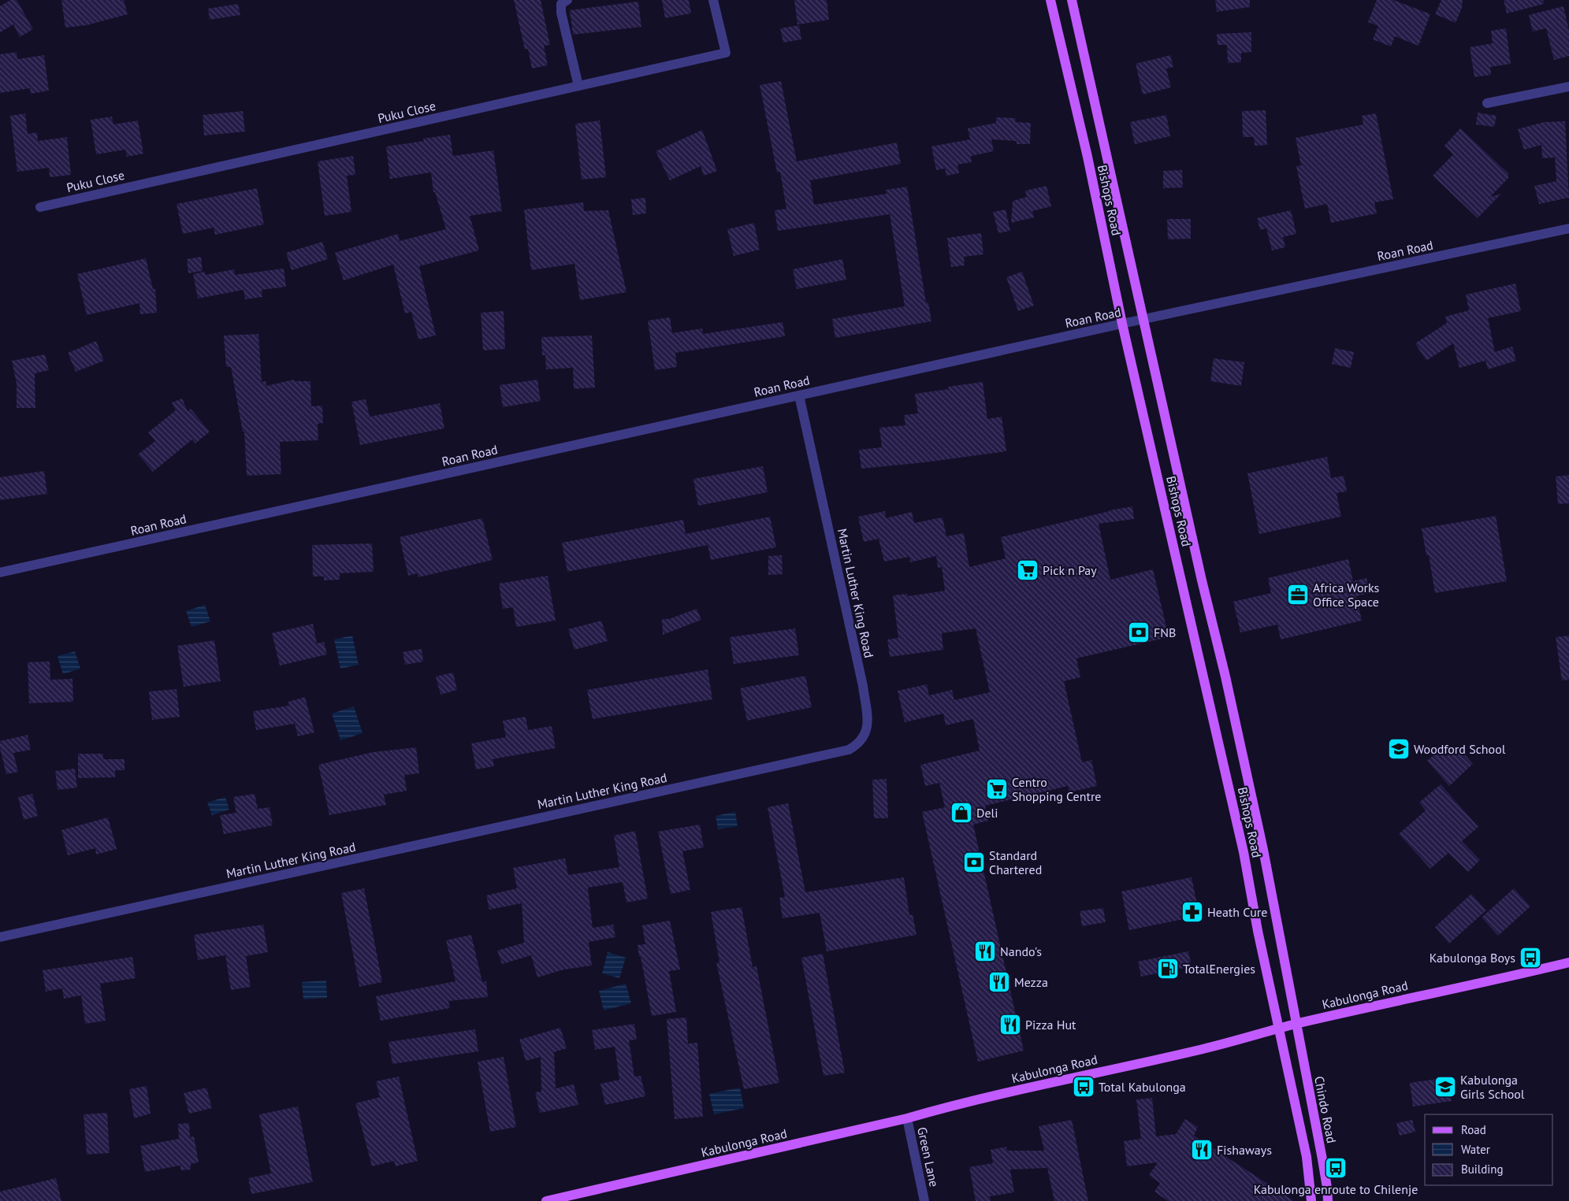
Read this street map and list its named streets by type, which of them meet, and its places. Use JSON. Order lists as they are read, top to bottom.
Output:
{
  "streets": {
    "main road": ["Bishops Road", "Kabulonga Road", "Chindo Road"],
    "street": [
      "Puku Close",
      "Roan Road",
      "Martin Luther King Road",
      "Green Lane"
    ]
  },
  "crossings": [
    ["Bishops Road", "Roan Road"],
    ["Bishops Road", "Kabulonga Road"],
    ["Bishops Road", "Chindo Road"],
    ["Roan Road", "Martin Luther King Road"],
    ["Kabulonga Road", "Chindo Road"],
    ["Kabulonga Road", "Green Lane"]
  ],
  "places": {
    "supermarket": ["Pick n Pay", "Centro Shopping Centre"],
    "office": ["Africa Works Office Space"],
    "bank": ["FNB", "Standard Chartered"],
    "school or university": ["Woodford School", "Kabulonga Girls School"],
    "shop": ["Deli"],
    "pharmacy": ["Heath Cure"],
    "restaurant": [
      "Nando's",
      "Mezza",
      "Pizza Hut",
      "Fishaways"
    ],
    "bus stop": ["Kabulonga Boys", "Total Kabulonga", "Kabulonga enroute to Chilenje"],
    "fuel station": ["TotalEnergies"]
  },
  "legend": ["Road", "Water", "Building"]
}
